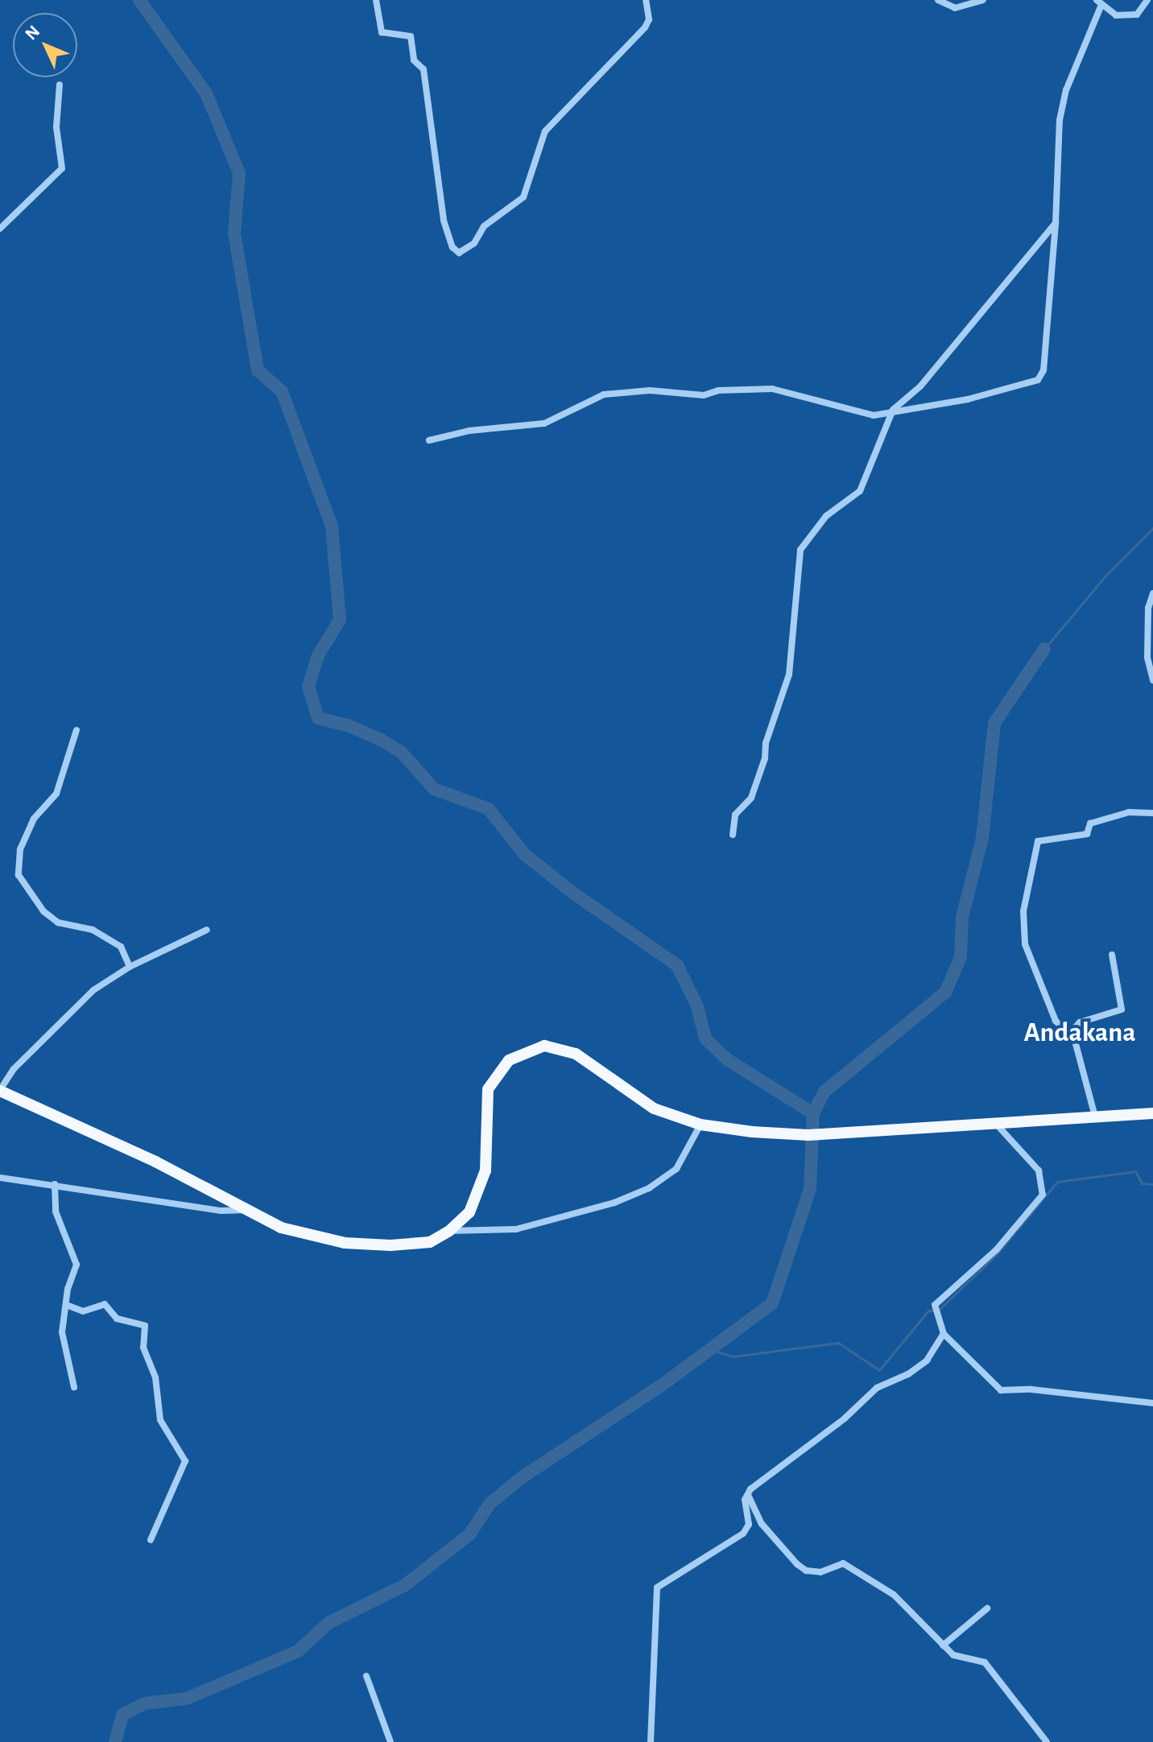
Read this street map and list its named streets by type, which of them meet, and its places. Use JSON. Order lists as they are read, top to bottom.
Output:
{
  "districts": ["Andakana"],
  "north": "top left"
}
